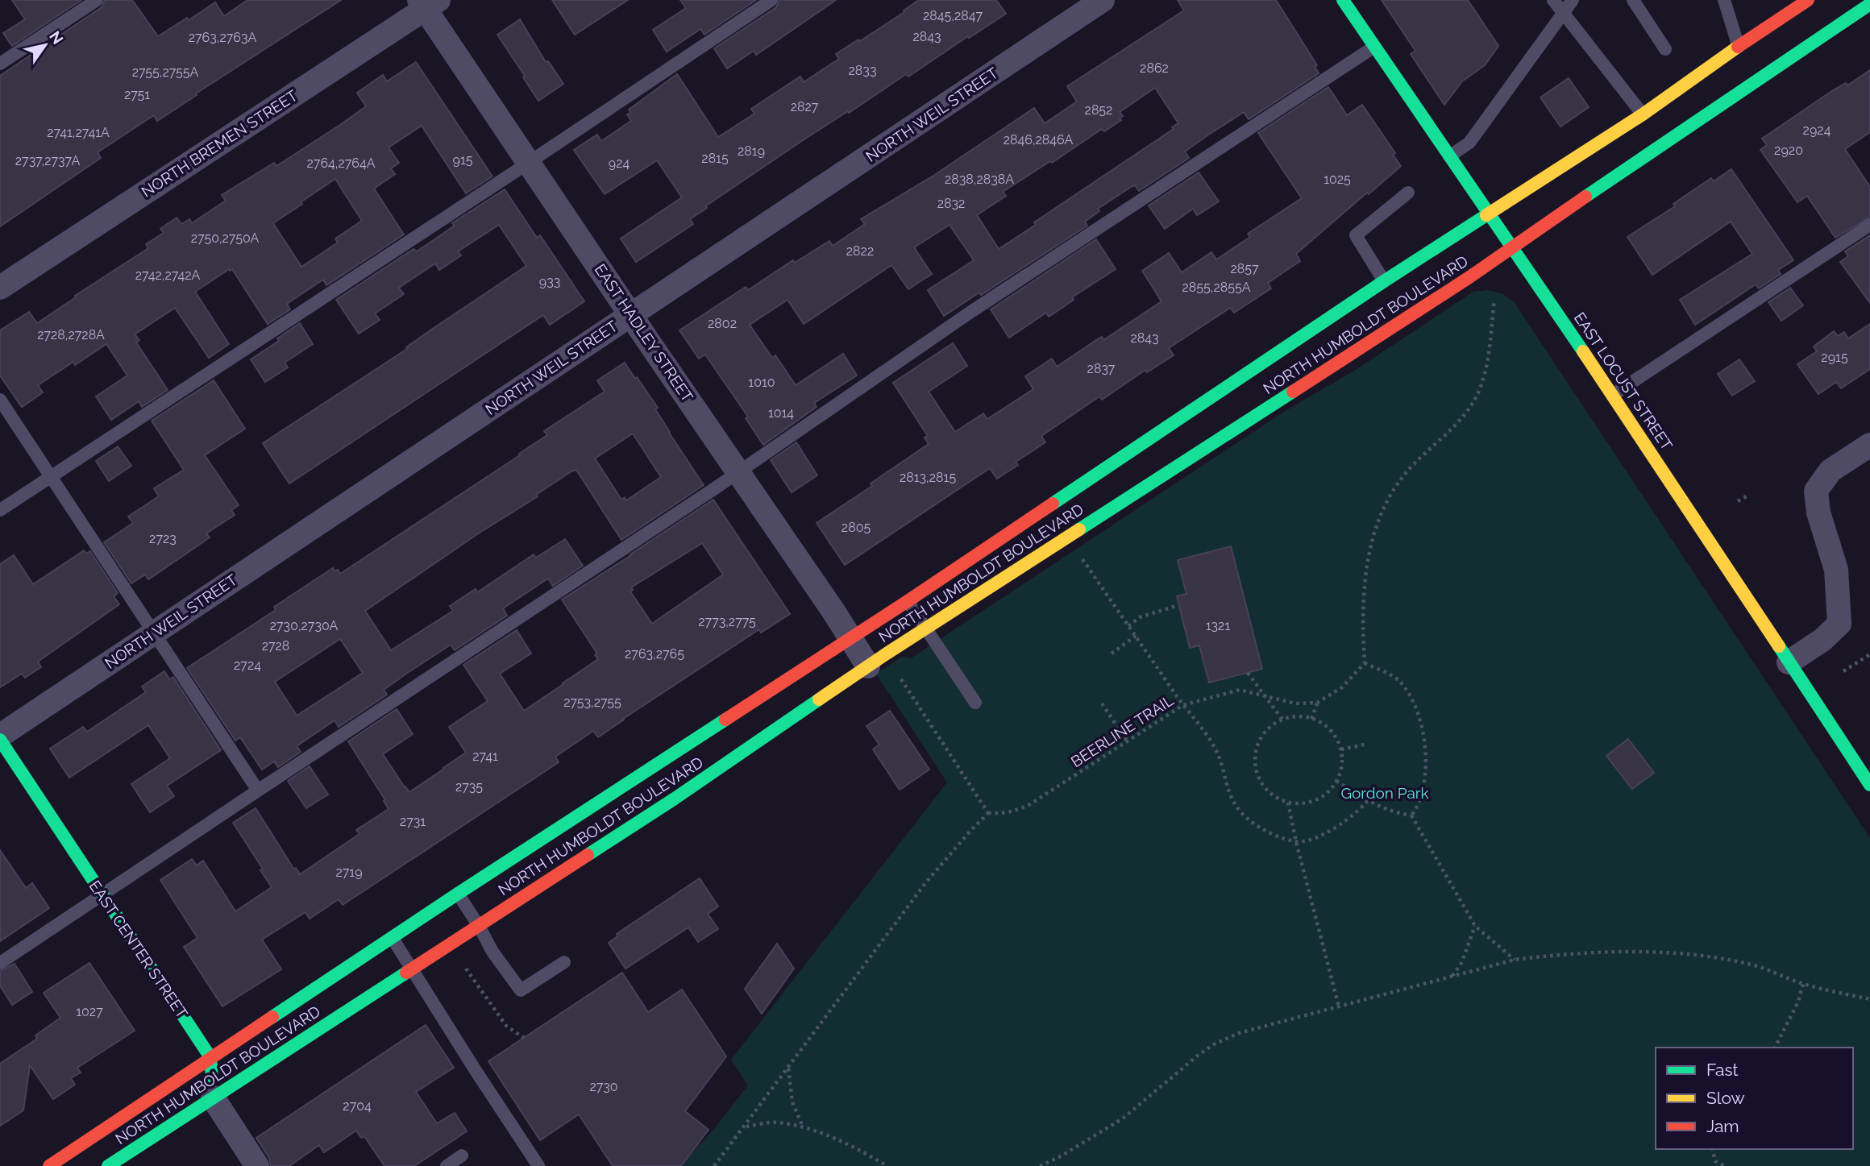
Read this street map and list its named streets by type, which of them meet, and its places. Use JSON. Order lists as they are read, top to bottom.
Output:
{
  "streets": {
    "main road": ["NORTH HUMBOLDT BOULEVARD", "EAST LOCUST STREET", "EAST CENTER STREET"],
    "street": ["NORTH WEIL STREET", "NORTH BREMEN STREET", "EAST HADLEY STREET"],
    "path": ["BEERLINE TRAIL"]
  },
  "crossings": [
    ["NORTH WEIL STREET", "EAST HADLEY STREET"],
    ["NORTH BREMEN STREET", "EAST HADLEY STREET"],
    ["NORTH HUMBOLDT BOULEVARD", "EAST HADLEY STREET"],
    ["NORTH HUMBOLDT BOULEVARD", "EAST LOCUST STREET"],
    ["NORTH HUMBOLDT BOULEVARD", "EAST CENTER STREET"]
  ],
  "parks": ["Gordon Park"],
  "house_numbers": [
    "2845,2847",
    "2843",
    "2763,2763A",
    "2862",
    "2833",
    "2755,2755A",
    "2751",
    "2827",
    "2852",
    "2924",
    "2741,2741A",
    "2846,2846A",
    "2920",
    "2819",
    "2815",
    "915",
    "2737,2737A",
    "2764,2764A",
    "924",
    "2838,2838A",
    "1025",
    "2832",
    "2750,2750A",
    "2822",
    "2857",
    "2742,2742A",
    "933",
    "2855,2855A",
    "2802",
    "2728,2728A",
    "2843",
    "2915",
    "2837",
    "1010",
    "1014",
    "2813,2815",
    "2805",
    "2723",
    "2773,2775",
    "2730,2730A",
    "1321",
    "2728",
    "2763,2765",
    "2724",
    "2753,2755",
    "2741",
    "2735",
    "2731",
    "2719",
    "1027",
    "2730",
    "2704"
  ],
  "legend": ["Fast", "Slow", "Jam"],
  "north": "top right"
}
